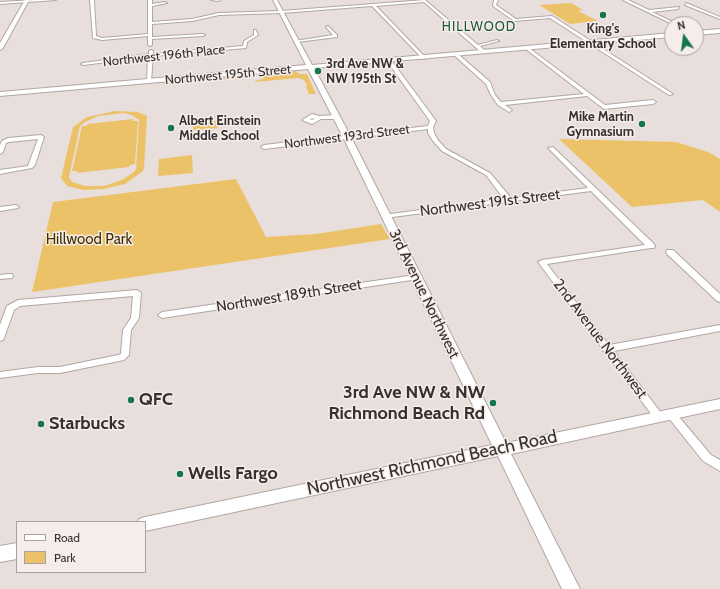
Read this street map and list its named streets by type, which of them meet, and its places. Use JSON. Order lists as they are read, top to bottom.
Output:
{
  "streets": {
    "street": [
      "Northwest 196th Place",
      "Northwest 195th Street",
      "Northwest 193rd Street",
      "Northwest 191st Street",
      "3rd Avenue Northwest",
      "Northwest 189th Street",
      "2nd Avenue Northwest",
      "Northwest Richmond Beach Road"
    ]
  },
  "crossings": [
    ["Northwest 195th Street", "3rd Avenue Northwest"],
    ["Northwest 193rd Street", "3rd Avenue Northwest"],
    ["Northwest 191st Street", "3rd Avenue Northwest"],
    ["Northwest 191st Street", "2nd Avenue Northwest"],
    ["3rd Avenue Northwest", "Northwest 189th Street"],
    ["3rd Avenue Northwest", "Northwest Richmond Beach Road"],
    ["2nd Avenue Northwest", "Northwest Richmond Beach Road"]
  ],
  "districts": ["HILLWOOD"],
  "parks": ["Hillwood Park"],
  "places": [
    "King's Elementary School",
    "3rd Ave NW & NW 195th St",
    "Mike Martin Gymnasium",
    "Albert Einstein Middle School",
    "QFC",
    "3rd Ave NW & NW Richmond Beach Rd",
    "Starbucks",
    "Wells Fargo"
  ],
  "legend": ["Road", "Park"],
  "north": "top"
}
